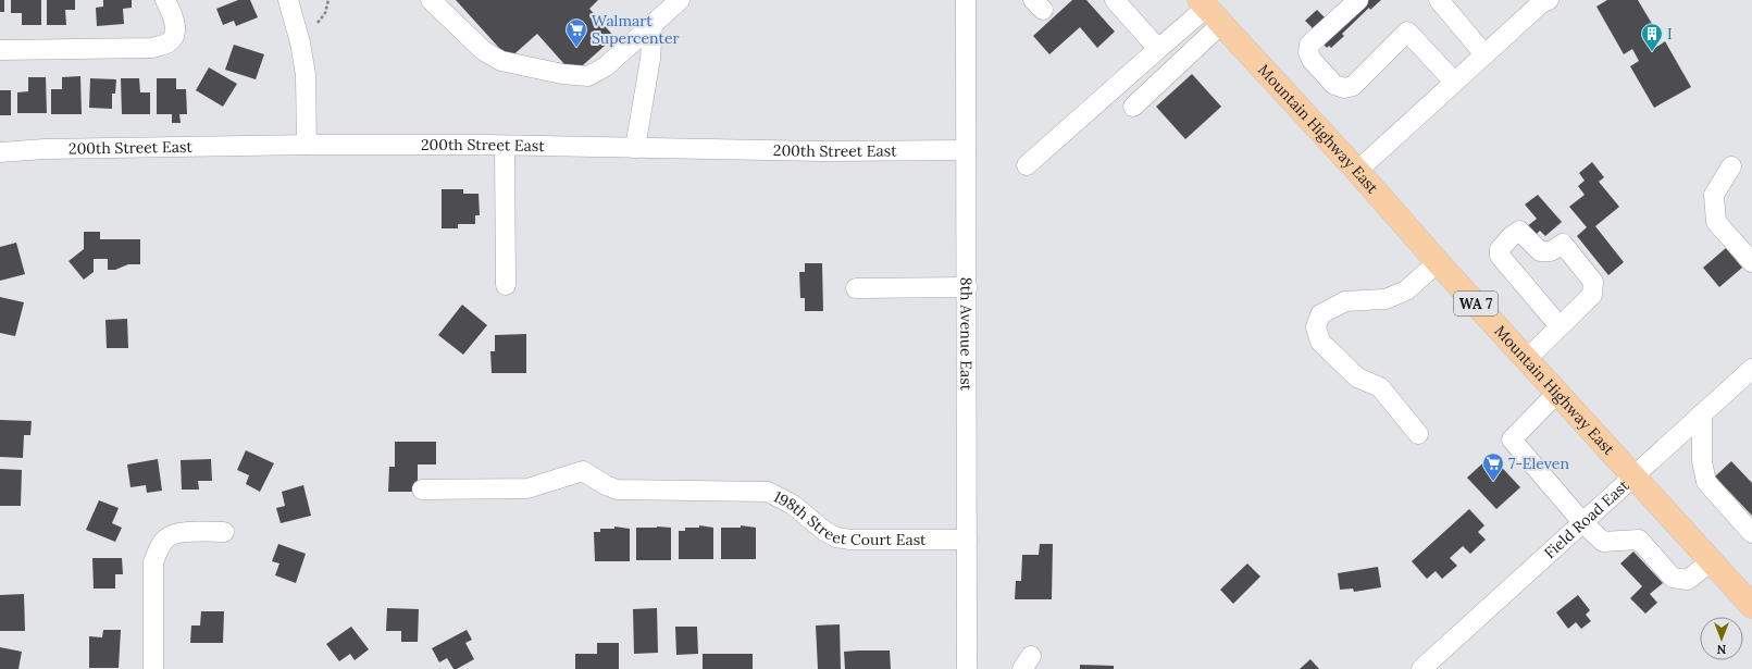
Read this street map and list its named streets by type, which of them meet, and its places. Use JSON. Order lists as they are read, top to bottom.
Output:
{
  "streets": {
    "main road": ["Mountain Highway East", "WA 7"],
    "street": [
      "200th Street East",
      "8th Avenue East",
      "198th Street Court East",
      "Field Road East"
    ]
  },
  "crossings": [
    ["Mountain Highway East", "Field Road East"],
    ["200th Street East", "8th Avenue East"],
    ["8th Avenue East", "198th Street Court East"]
  ],
  "places": {
    "supermarket": ["Walmart Supercenter", "7-Eleven"],
    "building": ["I"]
  },
  "north": "bottom"
}
